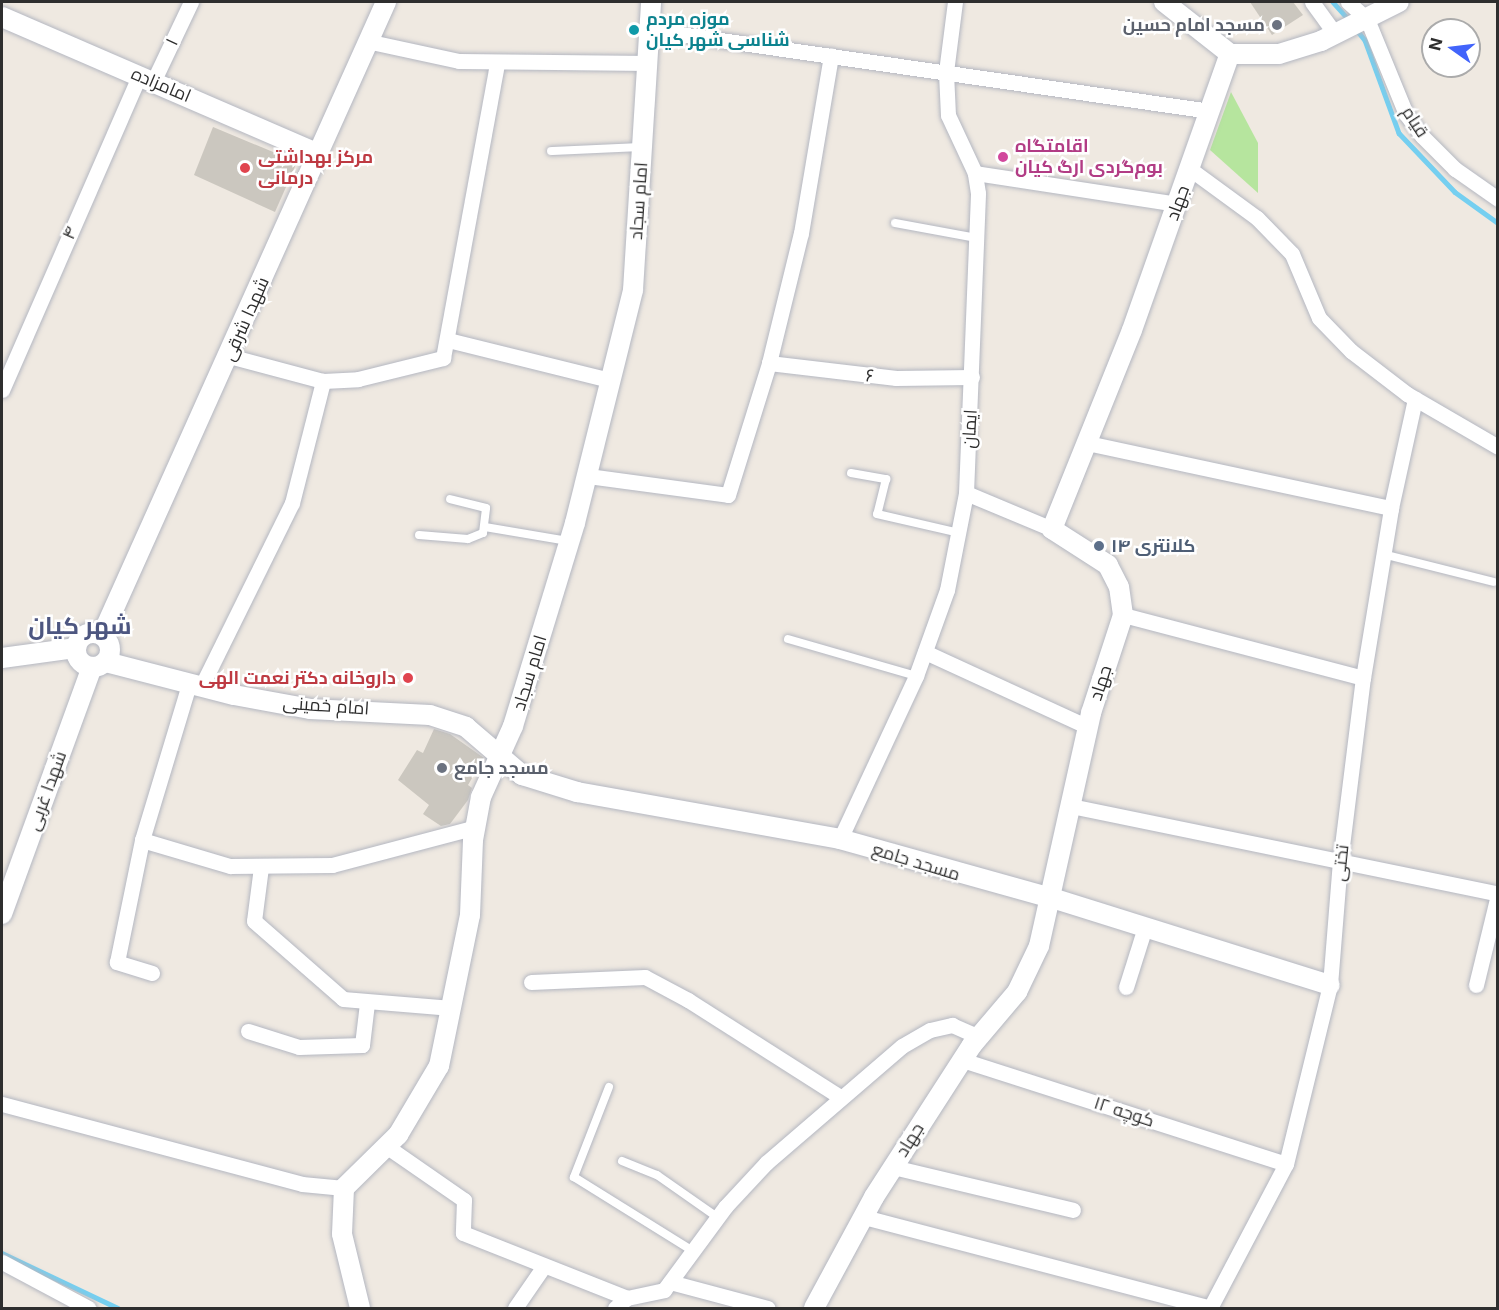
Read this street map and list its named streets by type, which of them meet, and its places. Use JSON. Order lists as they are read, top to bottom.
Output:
{
  "streets": {
    "street": [
      "۱",
      "امامزاده",
      "قیام",
      "امام سجاد",
      "جهاد",
      "۴",
      "شهدا شرقی",
      "۶",
      "ایمان",
      "امام خمینی",
      "شهدا غربی",
      "مسجد جامع",
      "تختی",
      "کوچه ۱۲"
    ]
  },
  "crossings": [
    ["۱", "امامزاده"],
    ["۱", "۴"],
    ["امامزاده", "۴"],
    ["امامزاده", "شهدا شرقی"],
    ["امام سجاد", "امام خمینی"],
    ["امام سجاد", "مسجد جامع"],
    ["جهاد", "مسجد جامع"],
    ["جهاد", "کوچه ۱۲"],
    ["شهدا شرقی", "امام خمینی"],
    ["شهدا شرقی", "شهدا غربی"],
    ["۶", "ایمان"],
    ["ایمان", "مسجد جامع"],
    ["امام خمینی", "شهدا غربی"],
    ["امام خمینی", "مسجد جامع"],
    ["مسجد جامع", "تختی"],
    ["تختی", "کوچه ۱۲"]
  ],
  "districts": ["شهر کیان"],
  "places": [
    "مسجد امام حسین",
    "موزه مردم شناسی شهر کیان",
    "اقامتگاه بوم‌گردی ارگ کیان",
    "مرکز بهداشتی درمانی",
    "کلانتری ۱۴",
    "داروخانه دکتر نعمت الهی",
    "مسجد جامع"
  ],
  "north": "left"
}
